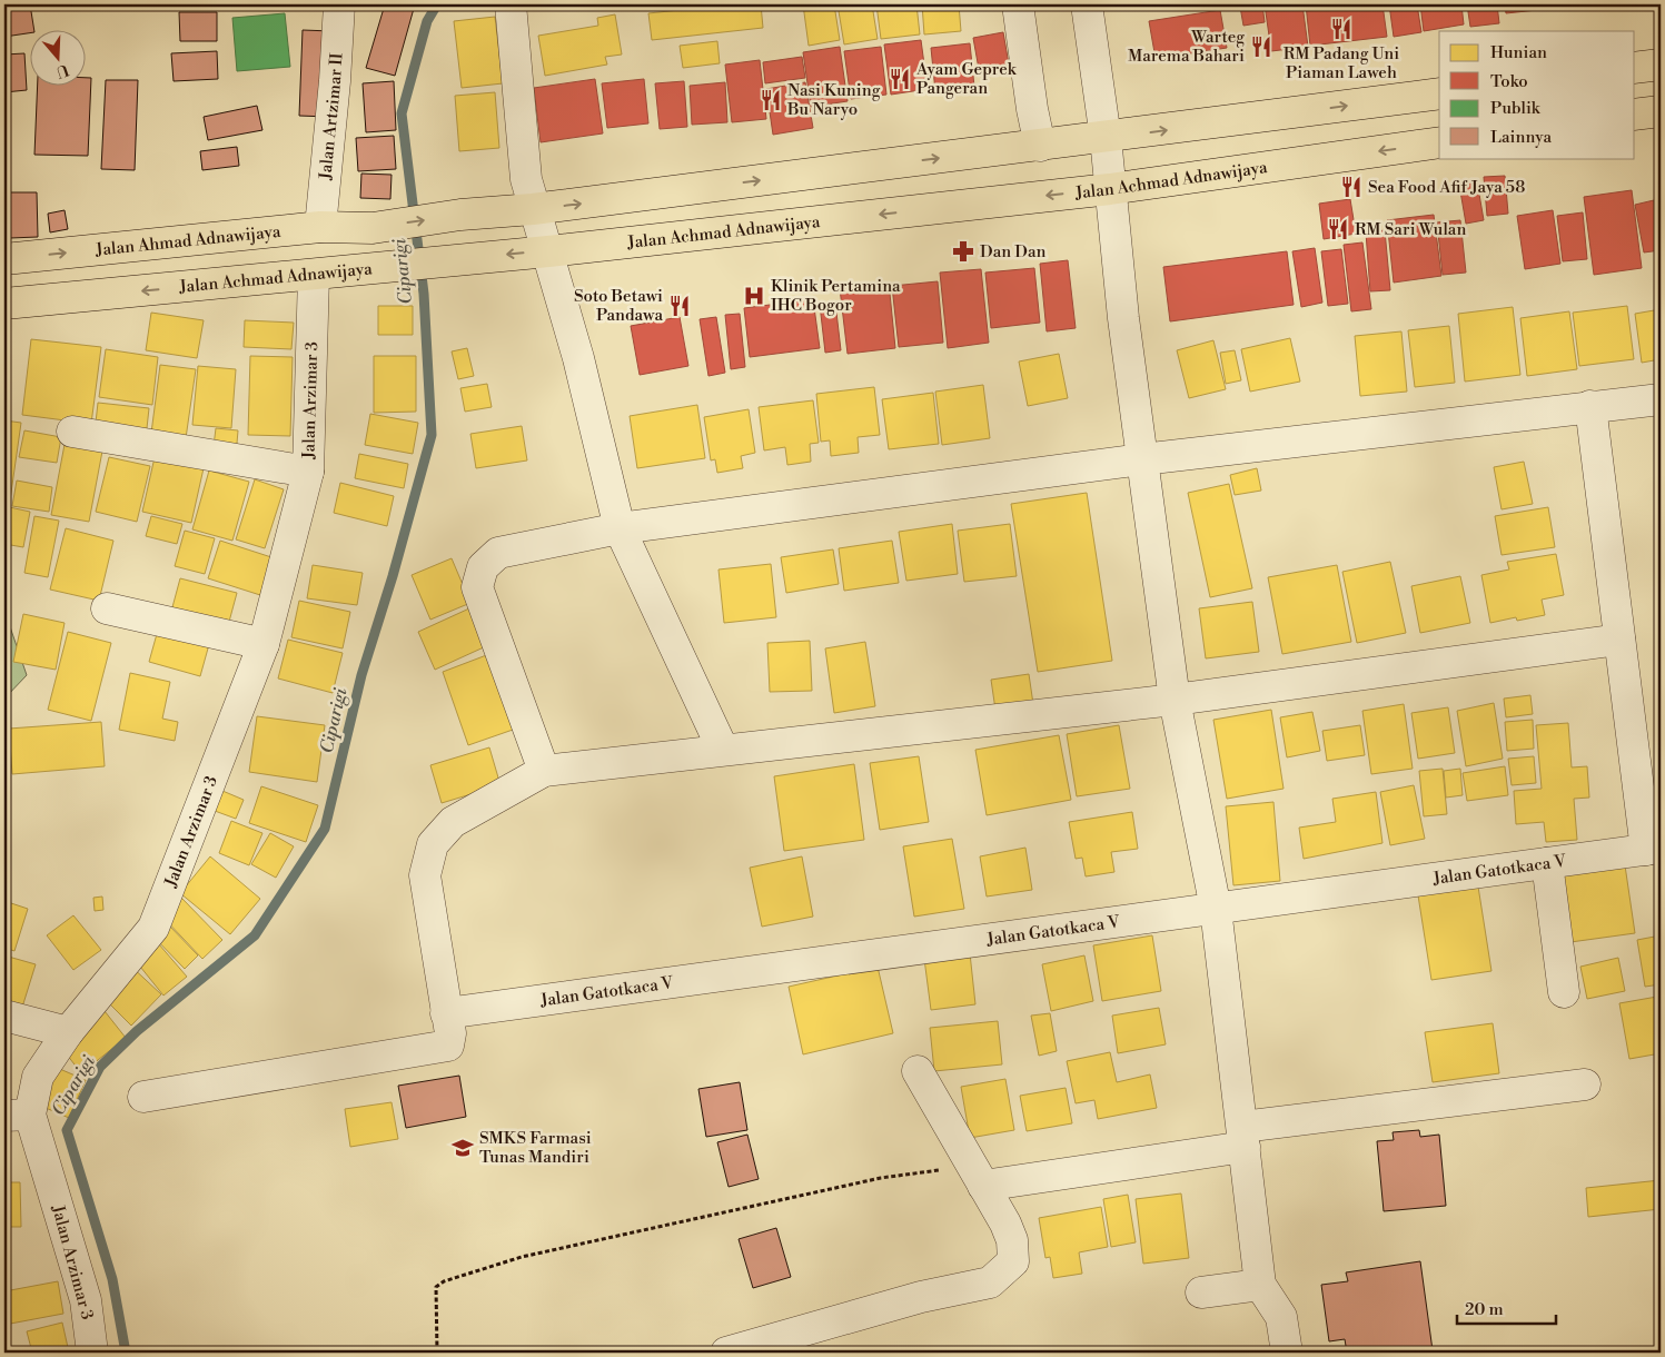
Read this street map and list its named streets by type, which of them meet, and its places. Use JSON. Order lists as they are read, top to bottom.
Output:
{
  "streets": {
    "main road": ["Jalan Achmad Adnawijaya", "Jalan Ahmad Adnawijaya"],
    "street": ["Jalan Artzimar II", "Jalan Arzimar 3", "Jalan Gatotkaca V"]
  },
  "crossings": [
    ["Jalan Artzimar II", "Jalan Ahmad Adnawijaya"],
    ["Jalan Achmad Adnawijaya", "Jalan Arzimar 3"]
  ],
  "one_way": ["Jalan Ahmad Adnawijaya"],
  "water": ["Ciparigi"],
  "places": {
    "restaurant": [
      "RM Padang Uni Piaman Laweh",
      "Warteg Marema Bahari",
      "Ayam Geprek Pangeran",
      "Nasi Kuning Bu Naryo",
      "Sea Food Afif Jaya 58",
      "RM Sari Wulan",
      "Soto Betawi Pandawa"
    ],
    "pharmacy": ["Dan Dan"],
    "hospital": ["Klinik Pertamina IHC Bogor"],
    "school or university": ["SMKS Farmasi Tunas Mandiri"]
  },
  "legend": [
    "Hunian",
    "Toko",
    "Publik",
    "Lainnya"
  ],
  "scale_bar": "20 m",
  "north": "bottom"
}
